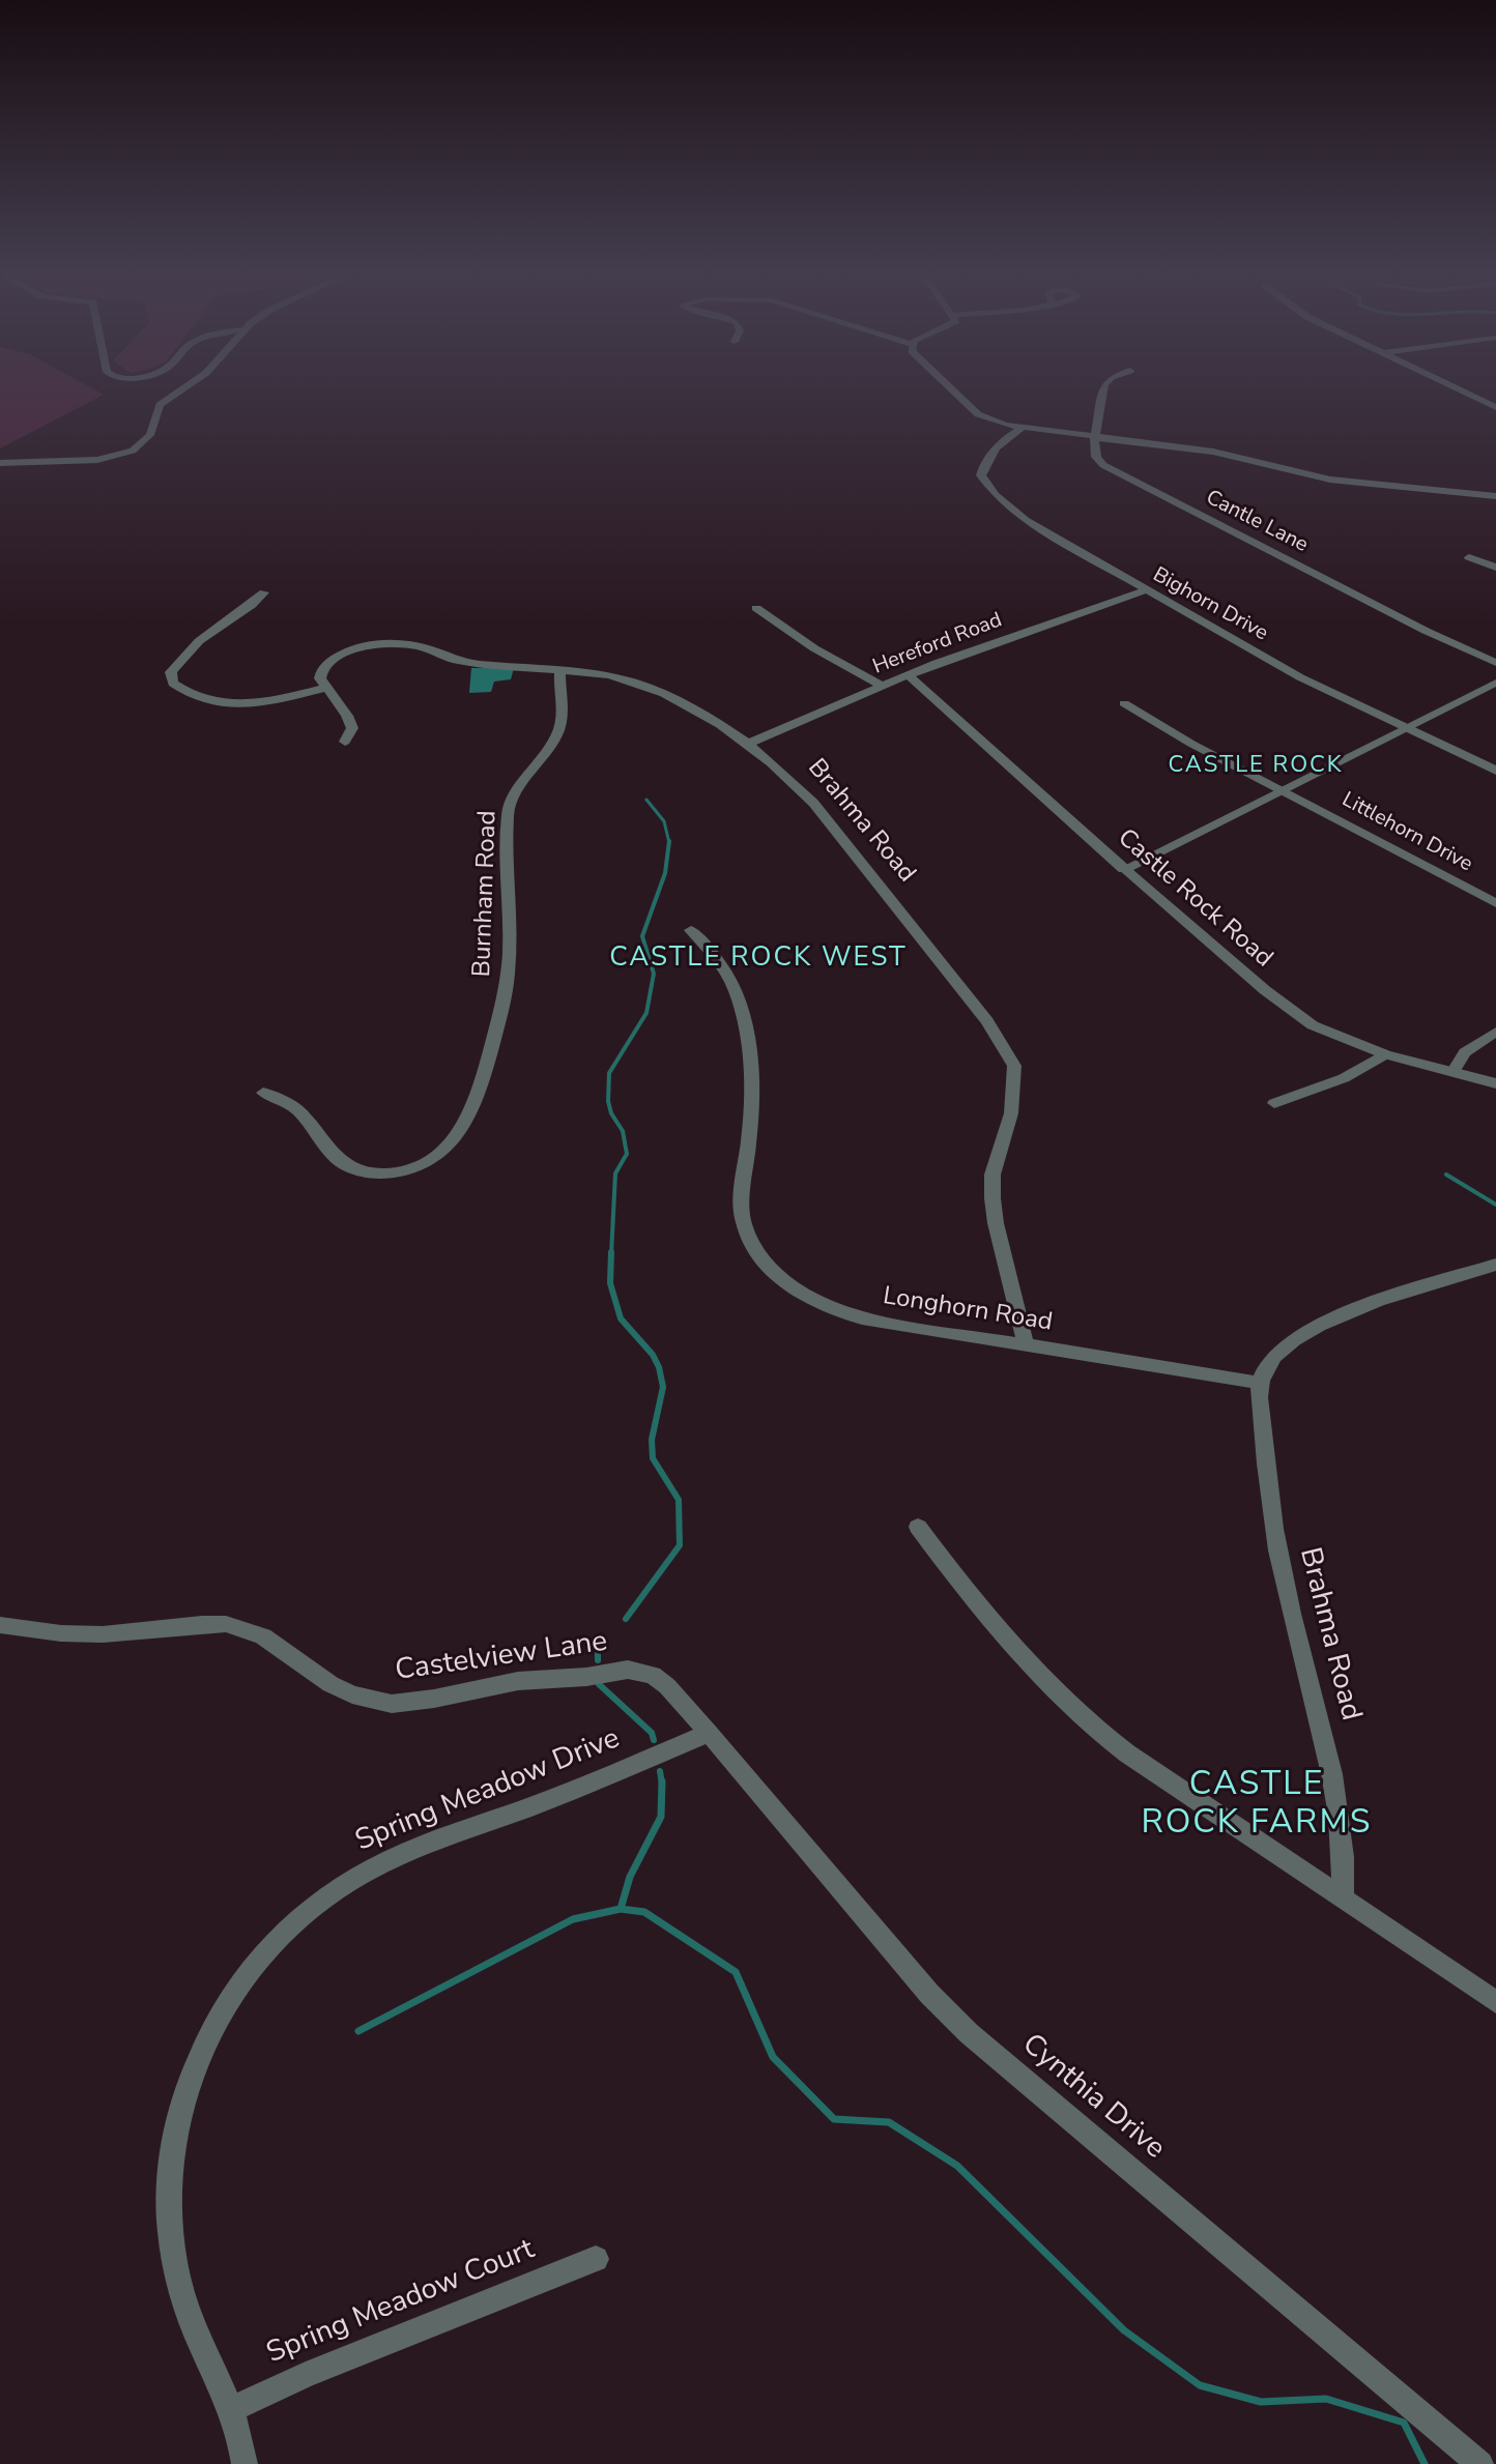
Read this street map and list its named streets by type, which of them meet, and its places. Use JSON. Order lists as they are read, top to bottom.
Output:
{
  "streets": {
    "street": [
      "Cantle Lane",
      "Bighorn Drive",
      "Hereford Road",
      "Brahma Road",
      "Littlehorn Drive",
      "Burnham Road",
      "Castle Rock Road",
      "Longhorn Road",
      "Castelview Lane",
      "Spring Meadow Drive",
      "Cynthia Drive",
      "Spring Meadow Court"
    ]
  },
  "crossings": [
    ["Bighorn Drive", "Hereford Road"],
    ["Hereford Road", "Brahma Road"],
    ["Hereford Road", "Castle Rock Road"],
    ["Brahma Road", "Burnham Road"],
    ["Brahma Road", "Longhorn Road"],
    ["Castelview Lane", "Spring Meadow Drive"],
    ["Castelview Lane", "Cynthia Drive"],
    ["Spring Meadow Drive", "Cynthia Drive"],
    ["Spring Meadow Drive", "Spring Meadow Court"]
  ],
  "districts": ["CASTLE ROCK", "CASTLE ROCK WEST", "CASTLE ROCK FARMS"]
}
